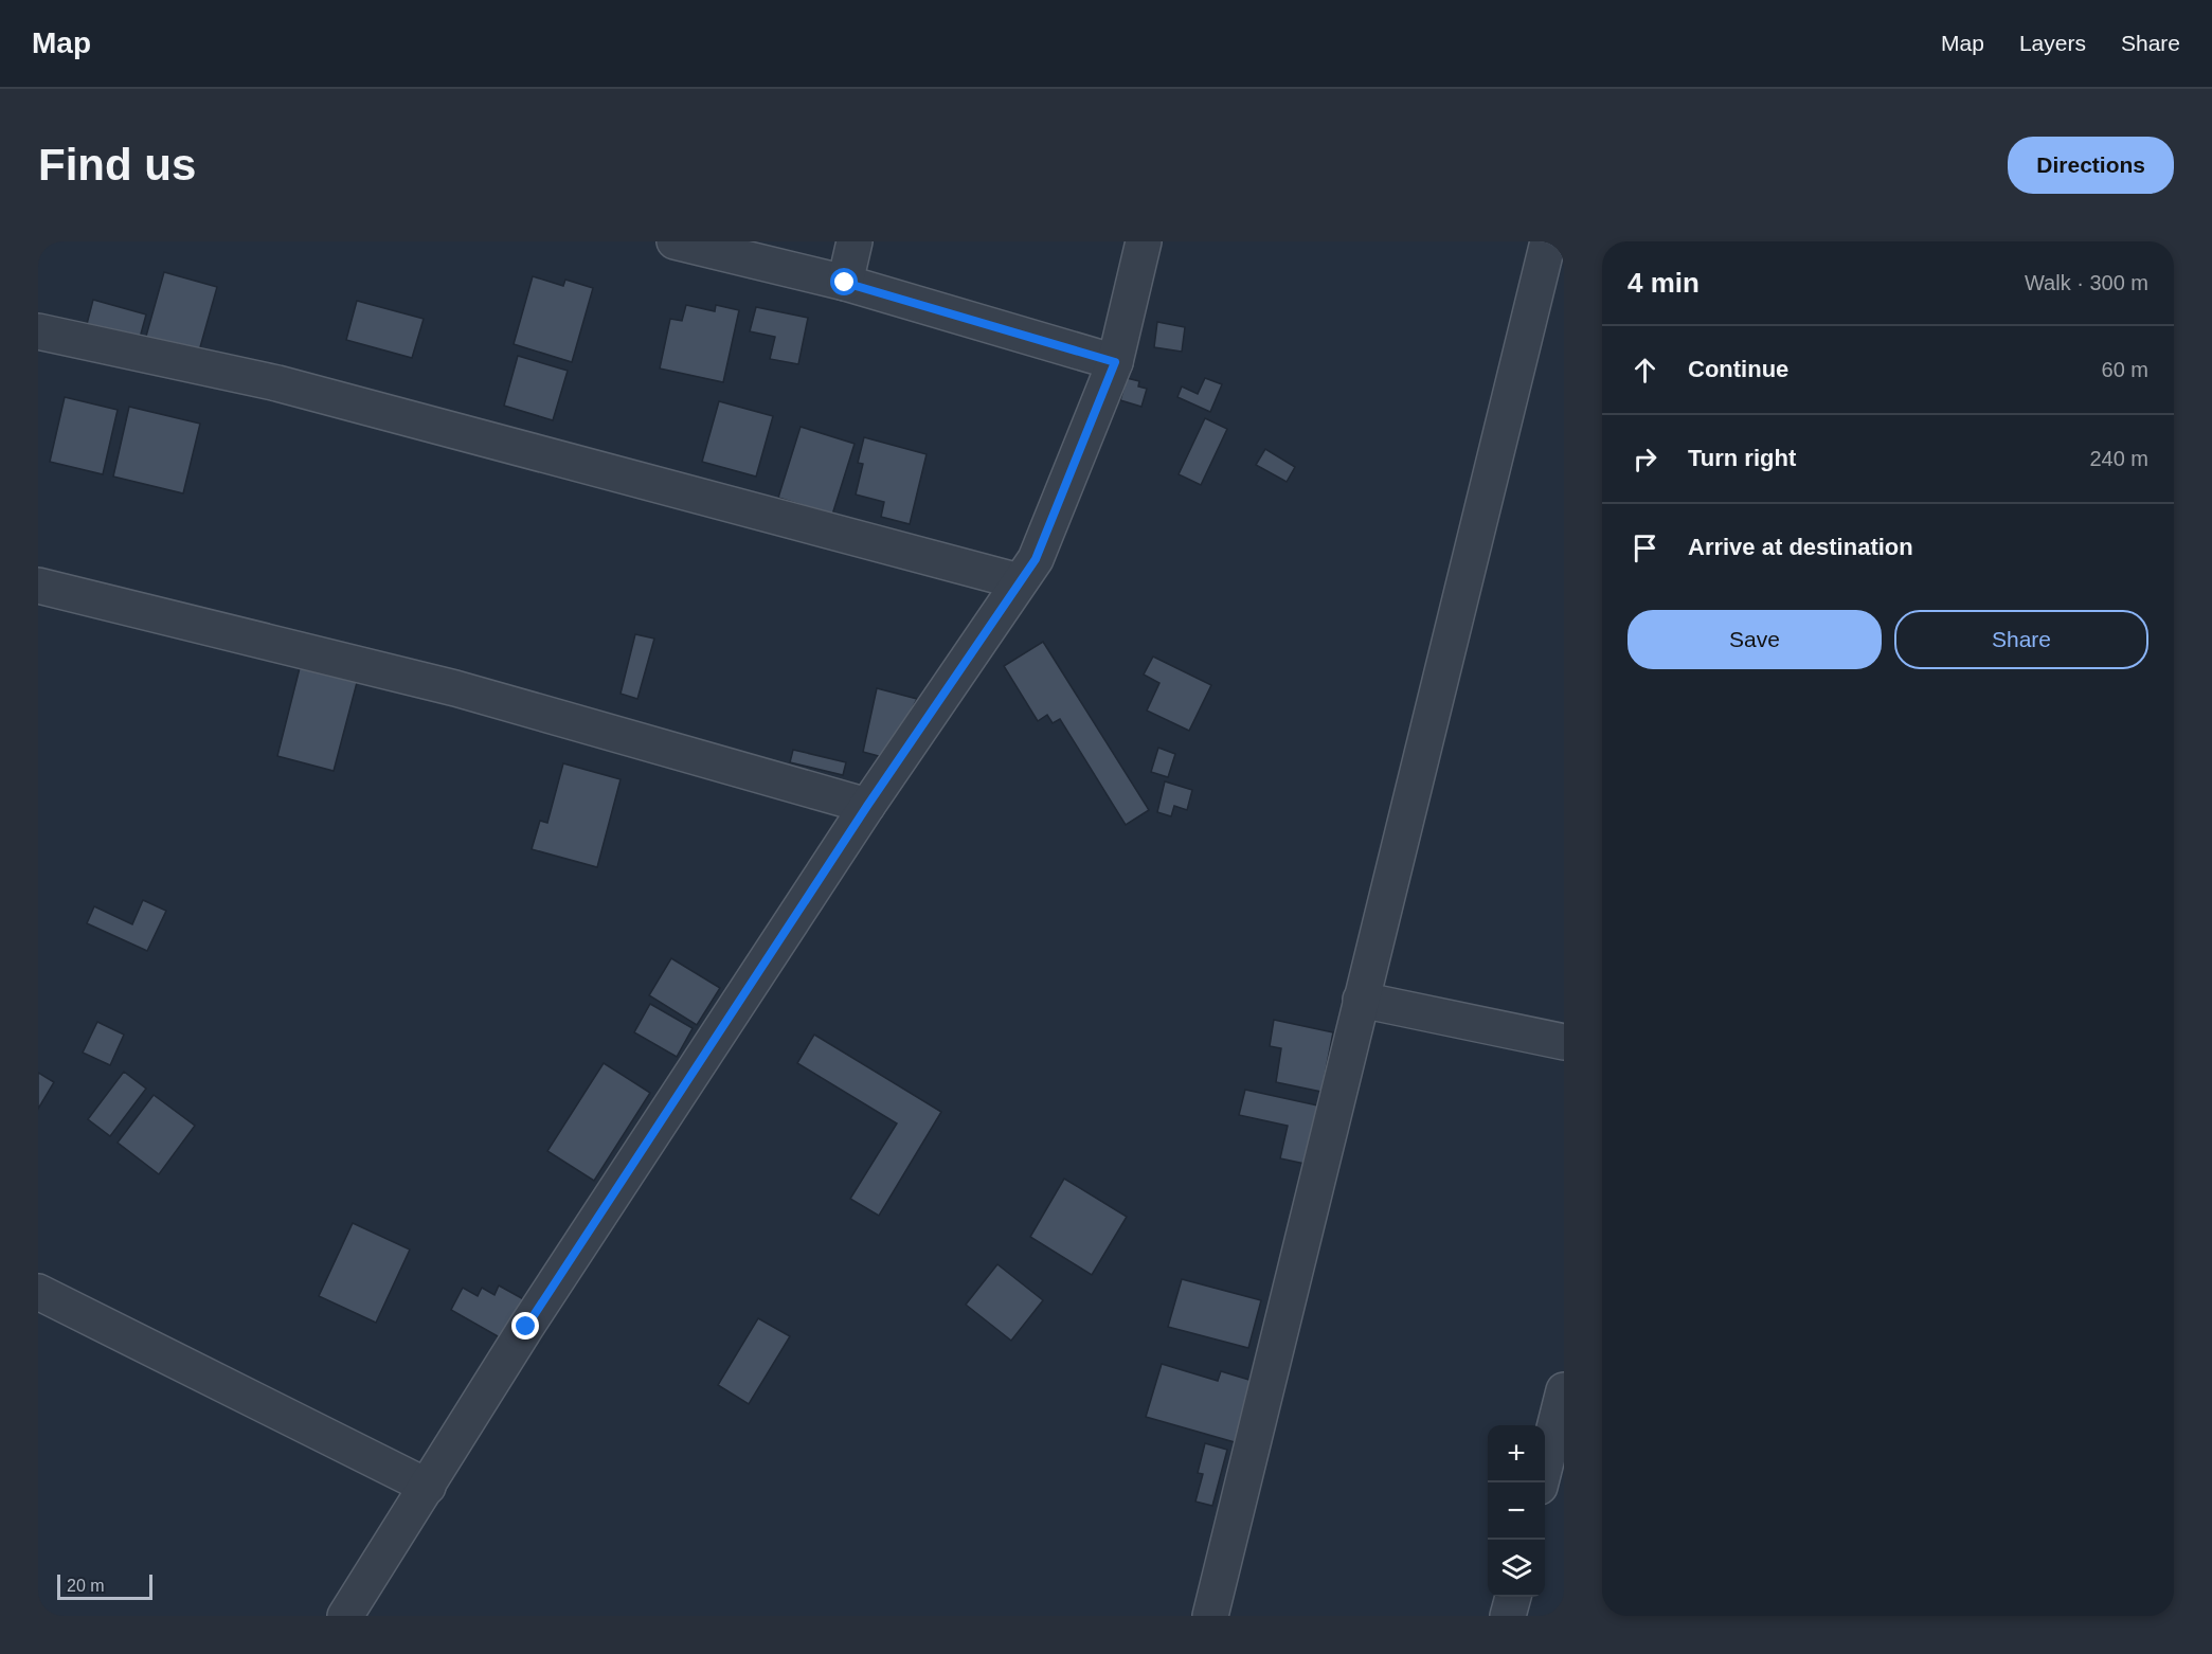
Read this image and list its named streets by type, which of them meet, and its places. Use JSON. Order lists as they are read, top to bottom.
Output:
{
  "scale_bar": "20 m",
  "page": {
    "header": "Map",
    "nav": ["Map", "Layers", "Share"],
    "buttons": [
      "Directions",
      ["Save", "Share"]
    ],
    "title": "Find us",
    "heading": ["4 min", "Walk · 300 m"],
    "list": [
      ["Continue", "60 m"],
      ["Turn right", "240 m"],
      "Arrive at destination"
    ],
    "map_buttons": ["+", "−"],
    "scale": "20 m"
  }
}
